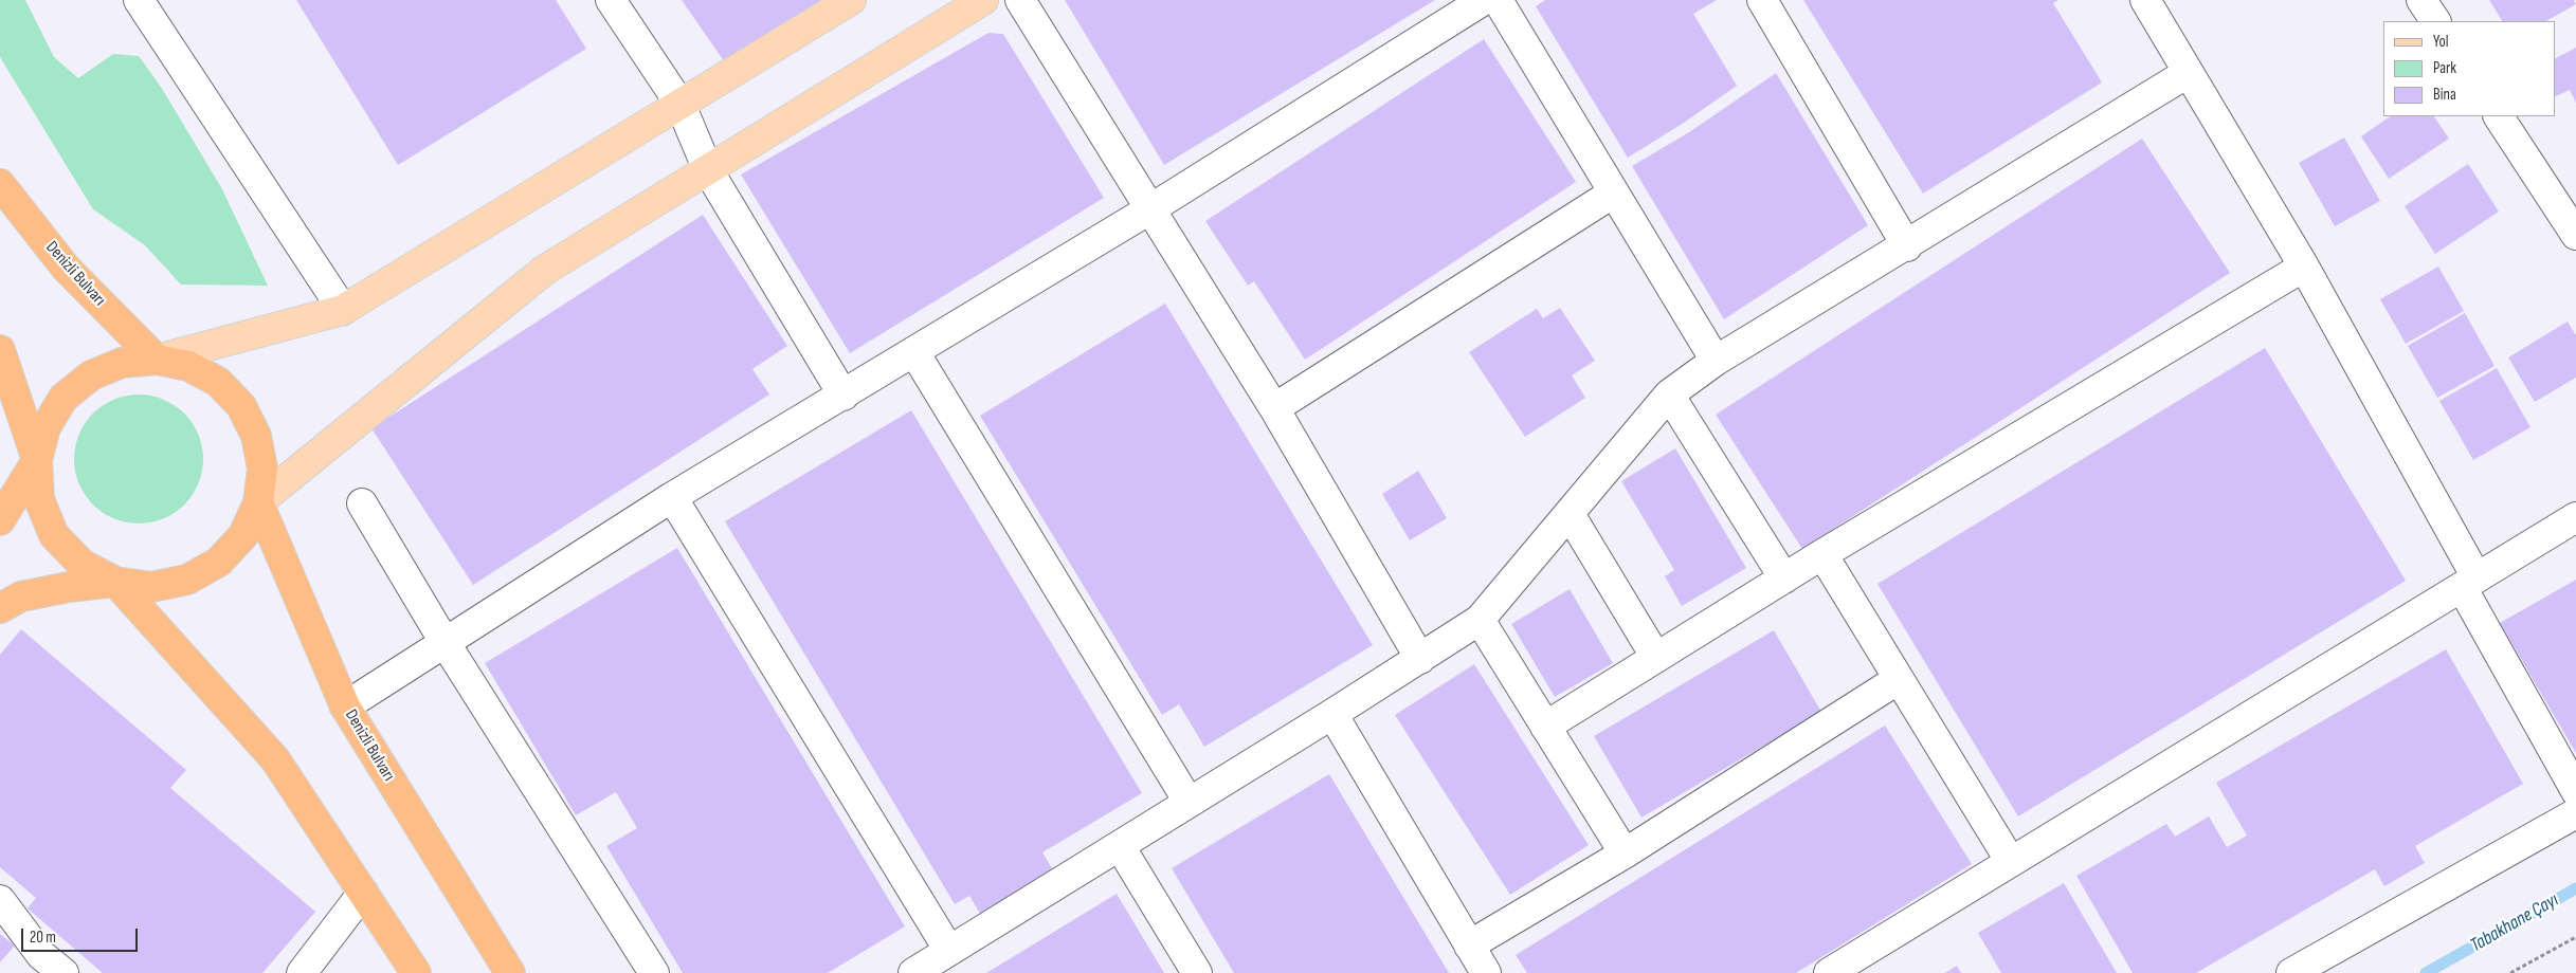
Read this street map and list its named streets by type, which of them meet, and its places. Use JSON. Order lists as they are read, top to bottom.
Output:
{
  "streets": {
    "highway": ["Denizli Bulvarı"]
  },
  "water": ["Tabakhane Çayı"],
  "legend": ["Yol", "Park", "Bina"],
  "scale_bar": "20 m"
}
